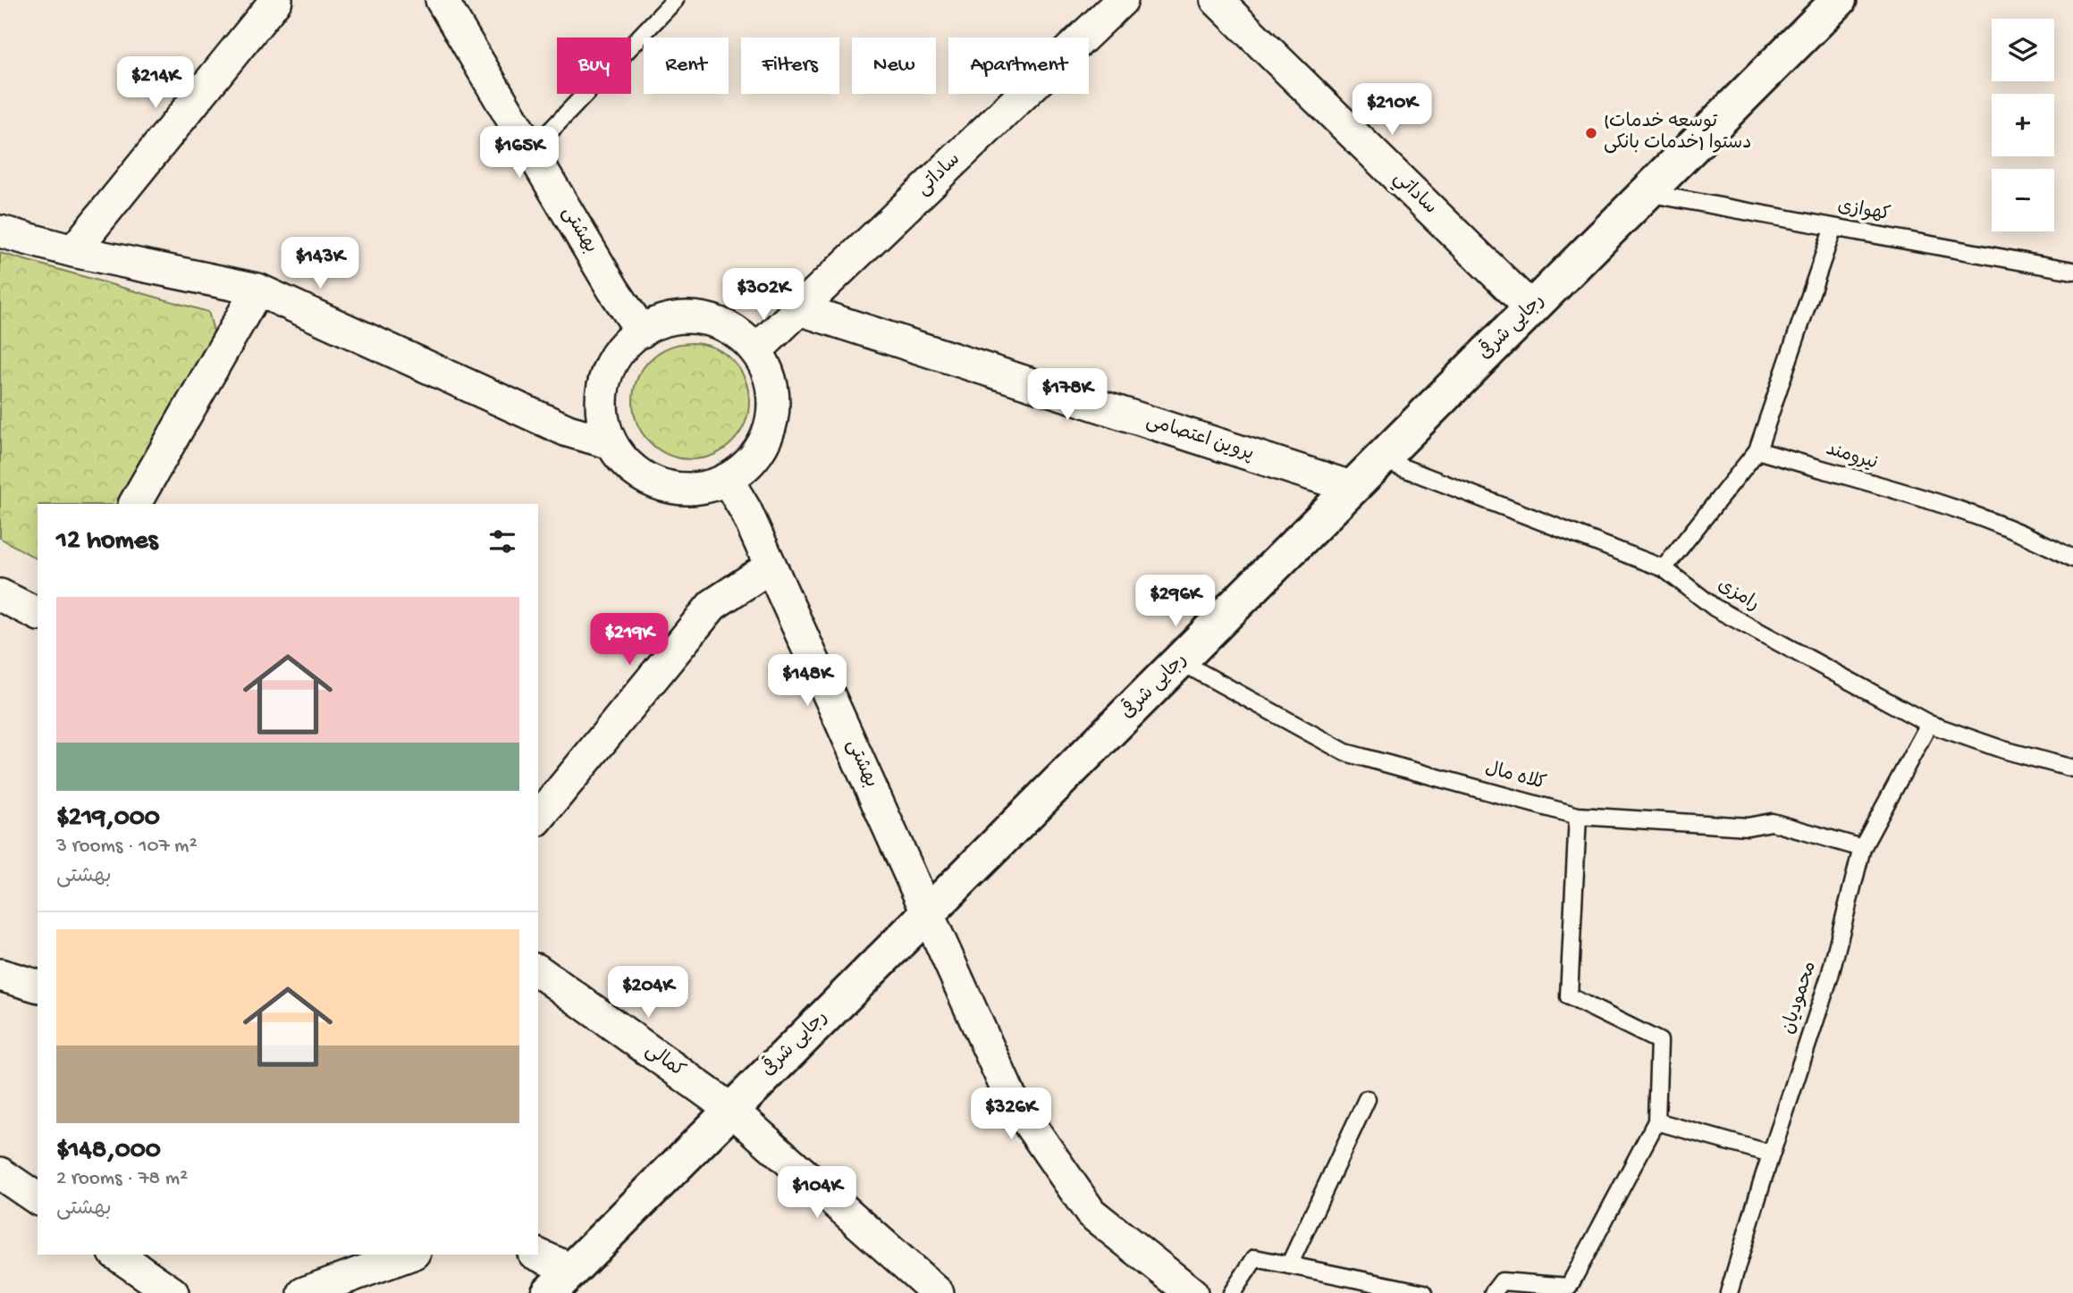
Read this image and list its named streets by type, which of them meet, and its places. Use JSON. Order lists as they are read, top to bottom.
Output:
{
  "streets": {
    "street": [
      "ساداتی",
      "ساداتي",
      "بهشتی",
      "رجایی شرقی",
      "پروین اعتصامی",
      "کمالی"
    ],
    "lane": [
      "کهوازی",
      "نیرومند",
      "رامزی",
      "کلاه مال",
      "محمودیان"
    ]
  },
  "crossings": [
    ["ساداتی", "بهشتی"],
    ["ساداتی", "پروین اعتصامی"],
    ["ساداتي", "رجایی شرقی"],
    ["کهوازی", "رجایی شرقی"],
    ["بهشتی", "رجایی شرقی"],
    ["رجایی شرقی", "پروین اعتصامی"],
    ["رجایی شرقی", "رامزی"],
    ["رجایی شرقی", "کلاه مال"],
    ["رجایی شرقی", "کمالی"],
    ["رامزی", "محمودیان"],
    ["کلاه مال", "محمودیان"]
  ],
  "places": ["(توسعه خدمات دستوا (خدمات بانکی"],
  "page": {
    "map_buttons": ["+", "−"],
    "chip": [
      "Buy",
      "Rent",
      "Filters",
      "New",
      "Apartment"
    ],
    "price": [
      "$214K",
      "$210K",
      "$165K",
      "$143K",
      "$302K",
      "$178K",
      "$296K",
      "$219K",
      "$148K",
      "$204K",
      "$326K",
      "$104K"
    ],
    "heading": "12 homes",
    "list": [
      {
        "name": "$219,000",
        "note": "3 rooms · 107 m² · بهشتی"
      },
      {
        "name": "$148,000",
        "note": "2 rooms · 78 m² · بهشتی"
      }
    ]
  }
}
